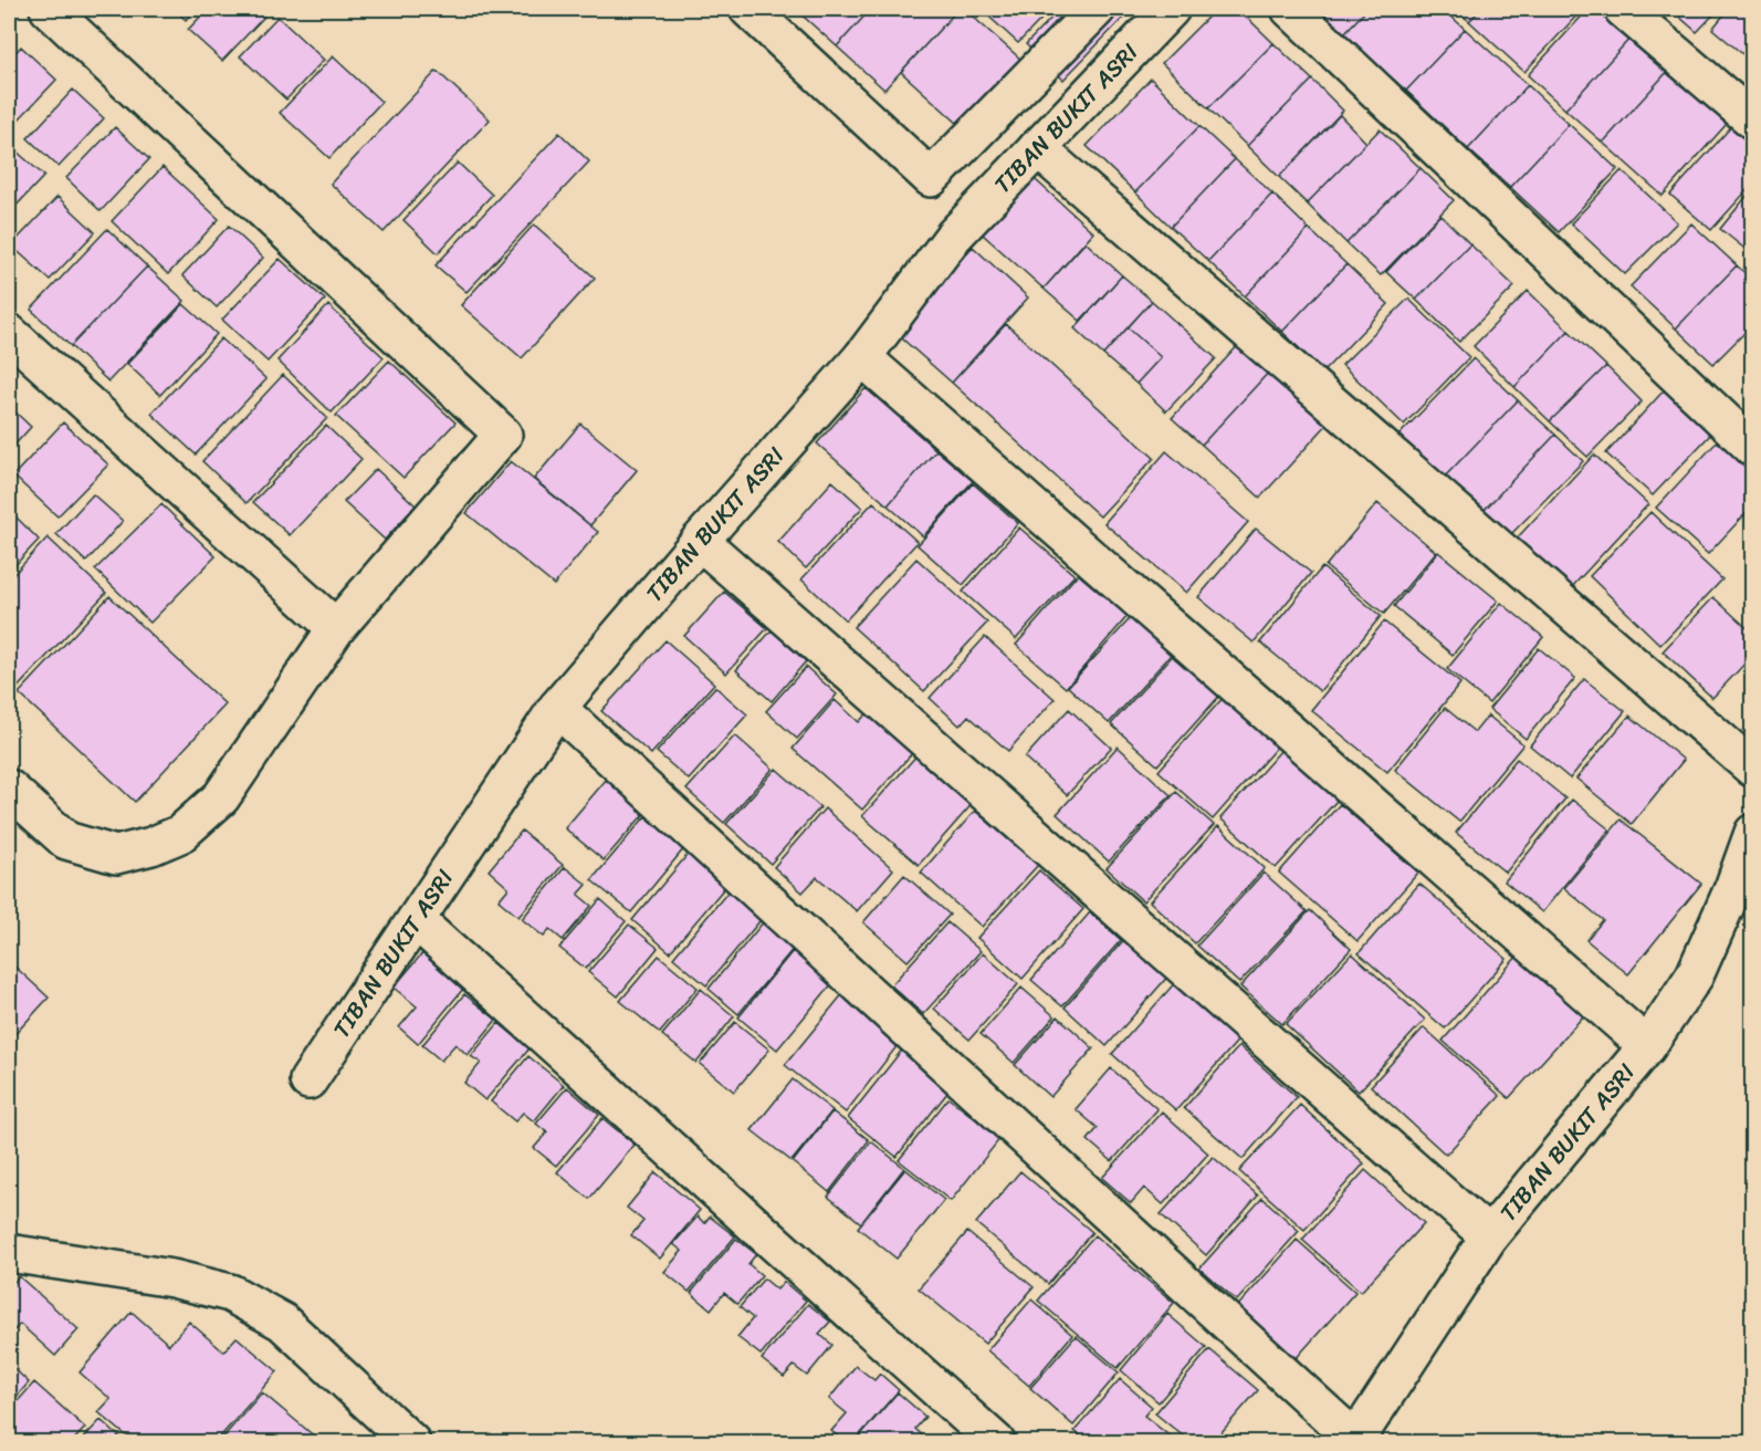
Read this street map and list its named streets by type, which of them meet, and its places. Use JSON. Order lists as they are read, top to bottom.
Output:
{
  "streets": {
    "street": ["TIBAN BUKIT ASRI"]
  }
}
